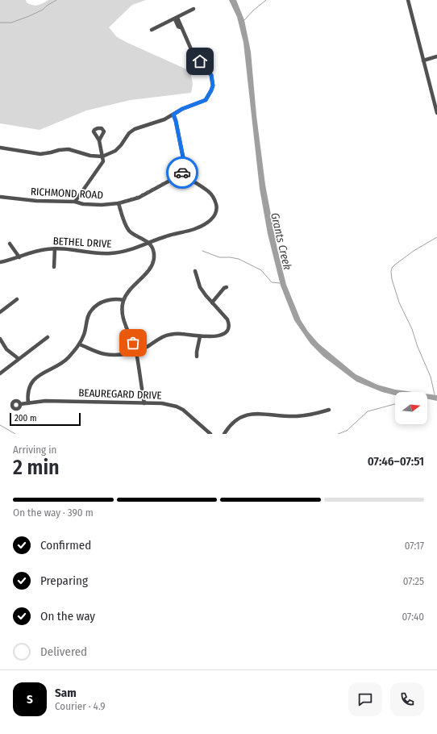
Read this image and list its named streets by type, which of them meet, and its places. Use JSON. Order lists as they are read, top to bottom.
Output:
{
  "streets": {
    "street": ["RICHMOND ROAD", "BETHEL DRIVE", "BEAUREGARD DRIVE"]
  },
  "crossings": [
    ["RICHMOND ROAD", "BETHEL DRIVE"]
  ],
  "water": ["Grants Creek"],
  "scale_bar": "200 m",
  "north": "right",
  "page": {
    "scale": "200 m",
    "heading": ["2 min", "Arriving in", "07:46–07:51"],
    "panel": ["Sam", "Courier · 4.9"],
    "bar": "On the way · 390 m",
    "list": [
      ["Confirmed", "07:17"],
      ["Preparing", "07:25"],
      ["On the way", "07:40"],
      "Delivered"
    ],
    "round": "S"
  }
}
